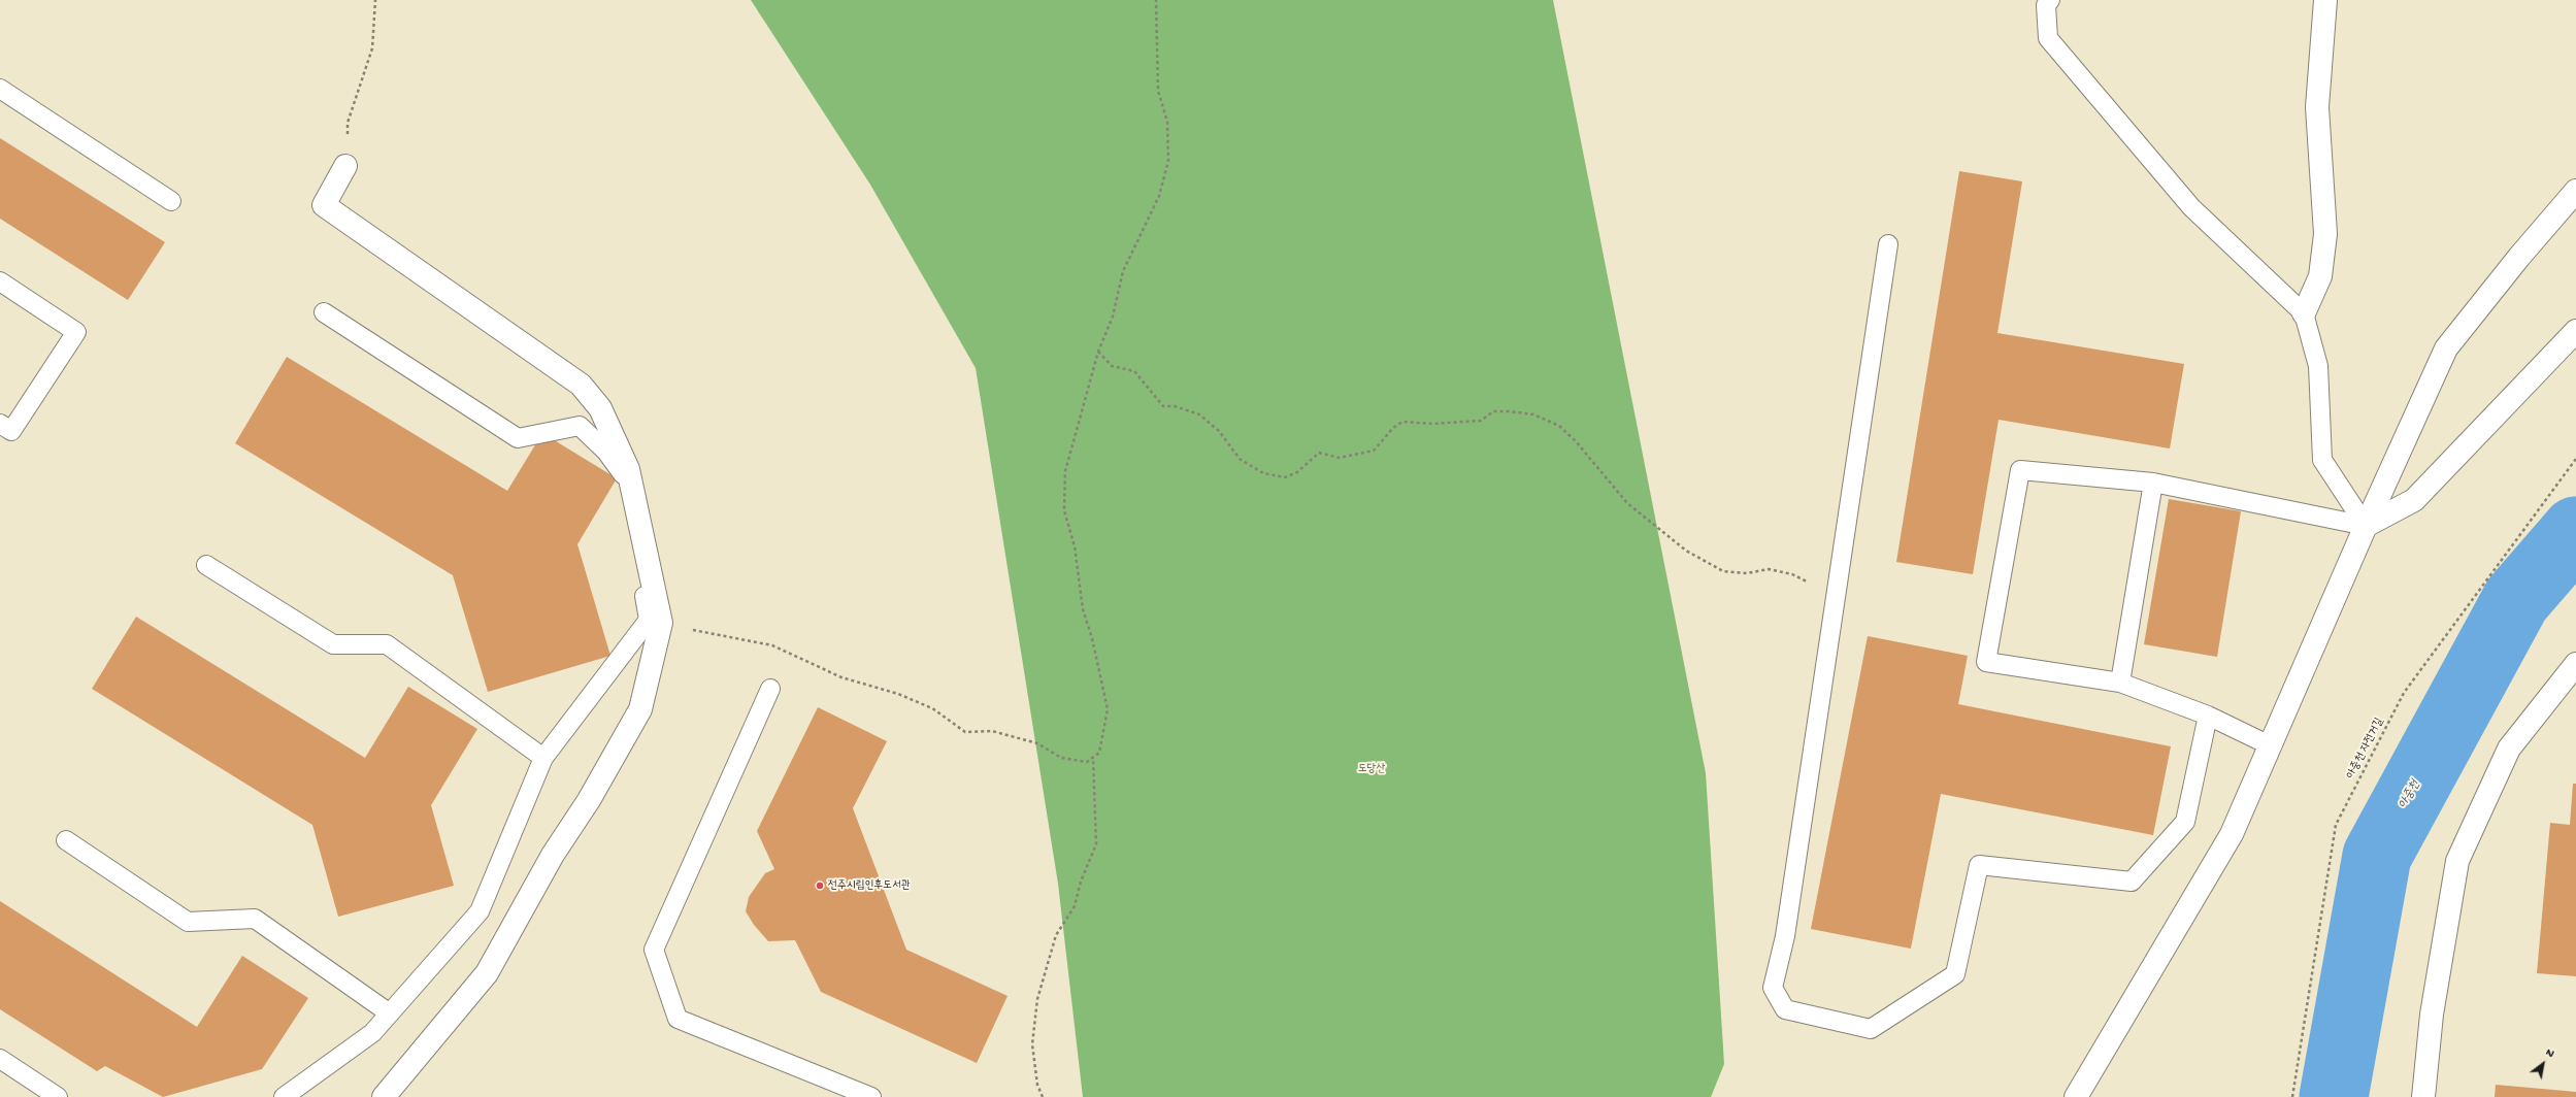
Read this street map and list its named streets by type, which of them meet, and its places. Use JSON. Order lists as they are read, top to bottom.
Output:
{
  "streets": {
    "path": ["아중천 자전거길"]
  },
  "water": ["아중천"],
  "parks": ["도당산"],
  "places": ["전주시립인후도서관"],
  "north": "top right"
}
